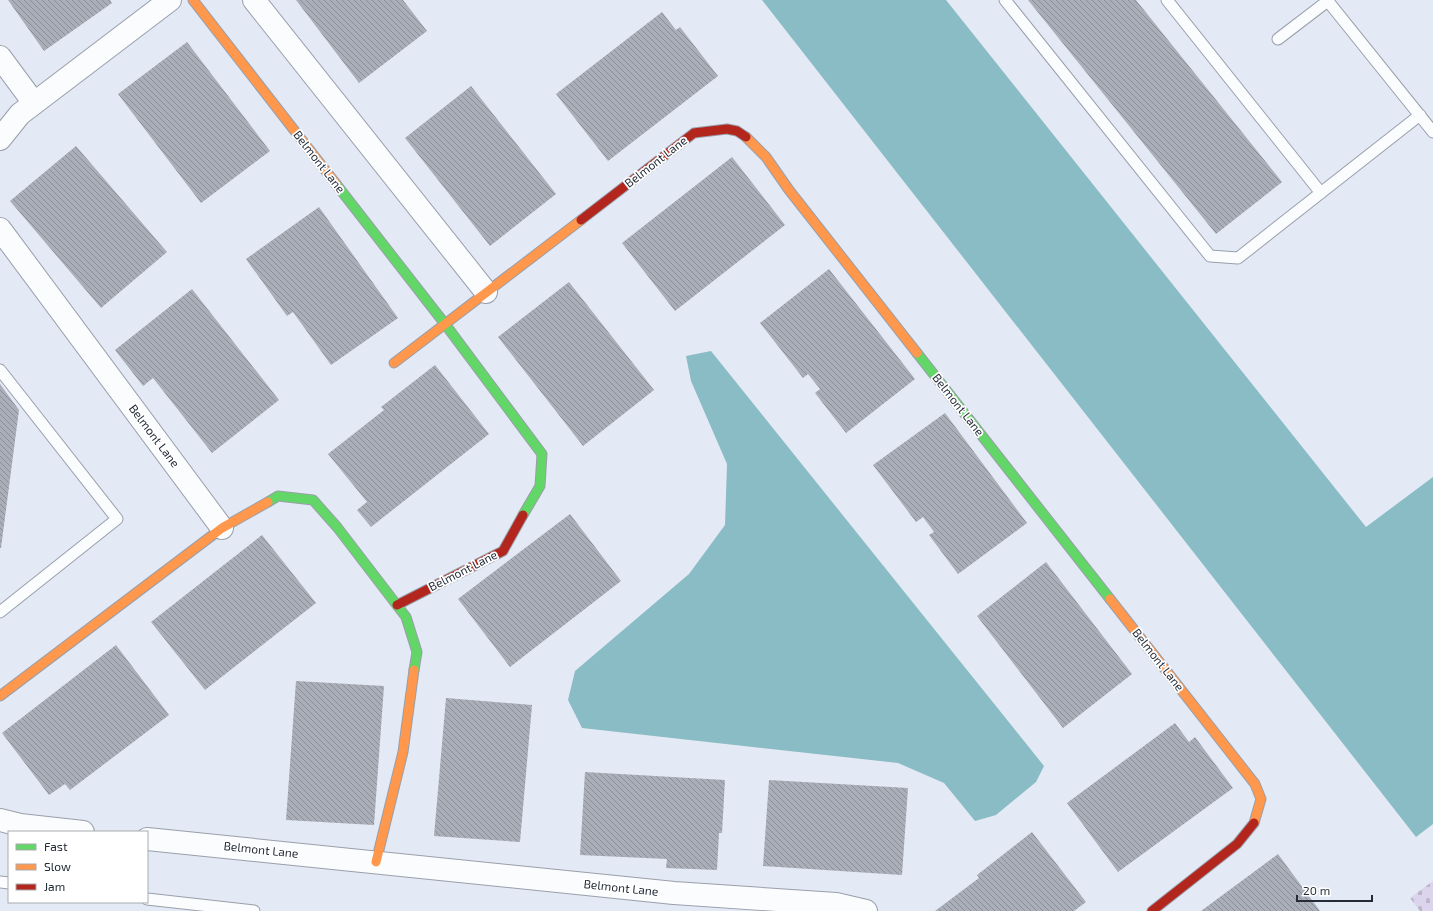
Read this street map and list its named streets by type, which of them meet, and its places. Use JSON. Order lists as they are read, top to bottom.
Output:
{
  "streets": {
    "street": ["Belmont Lane"]
  },
  "legend": ["Fast", "Slow", "Jam"],
  "scale_bar": "20 m"
}
